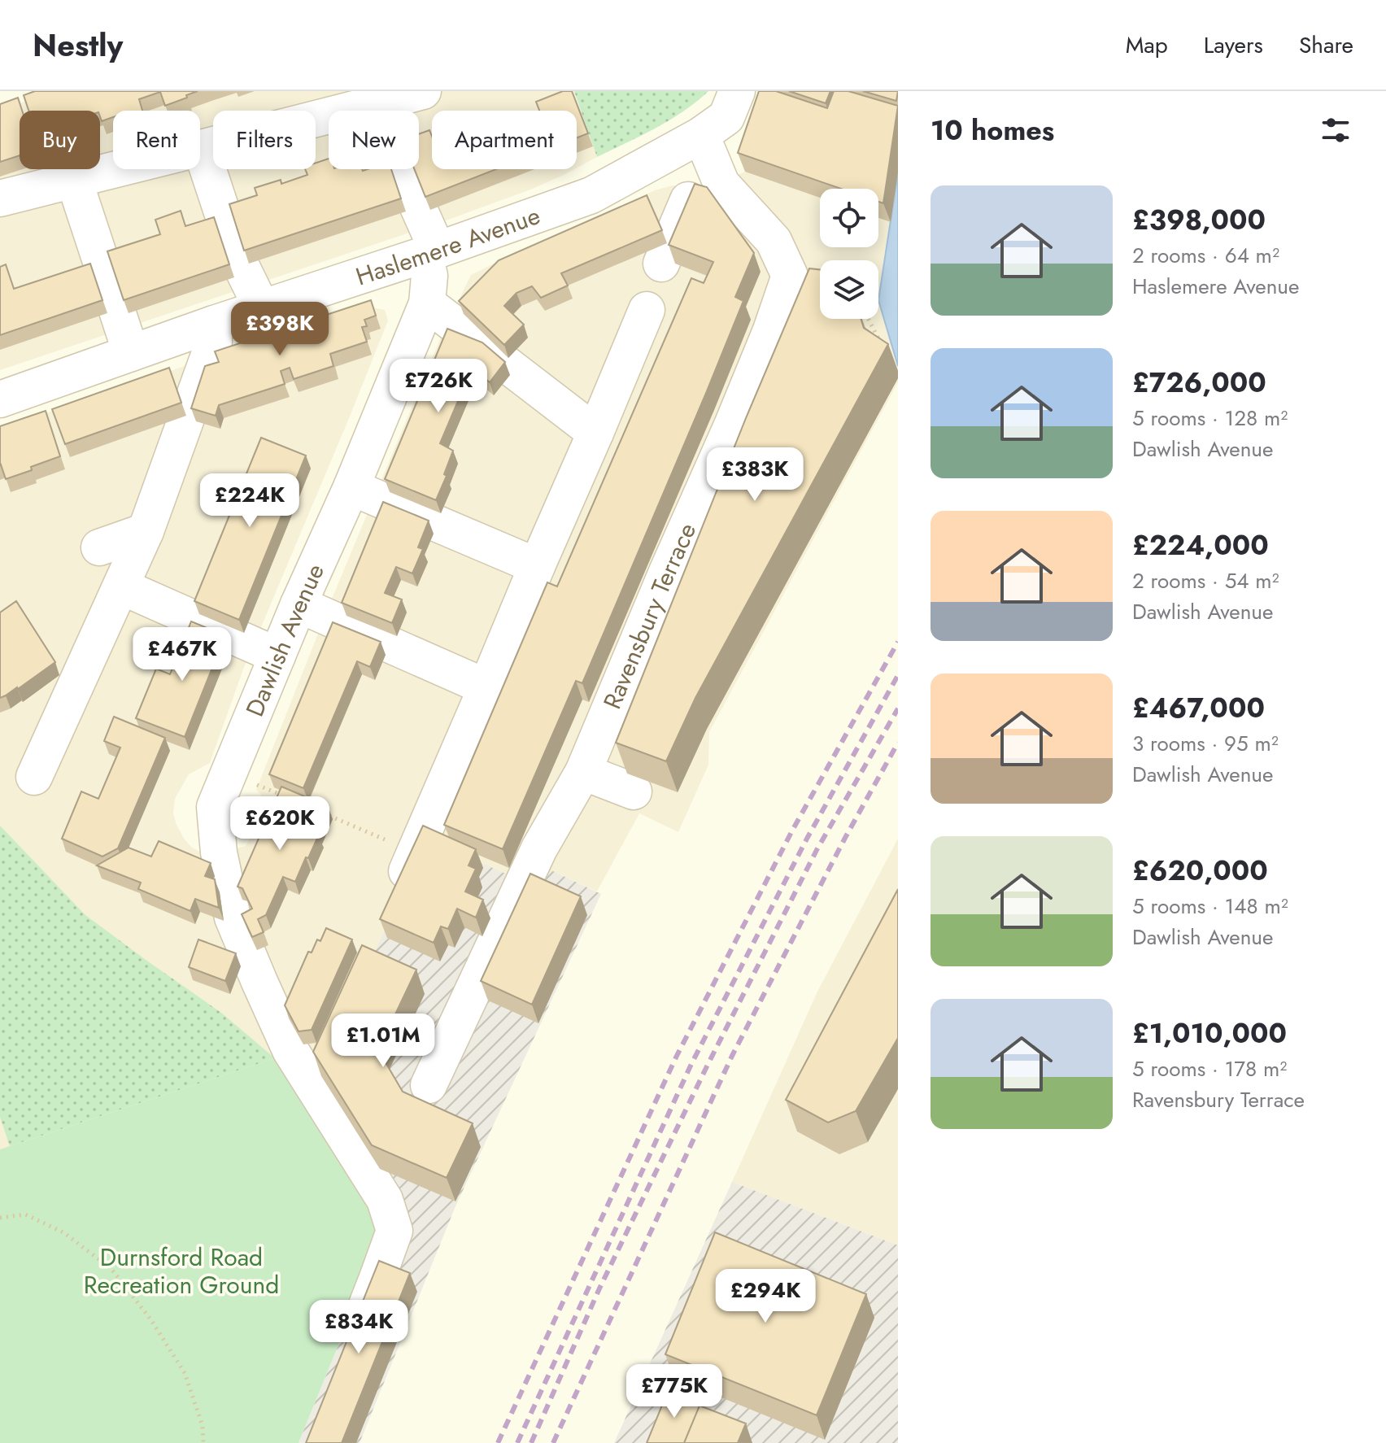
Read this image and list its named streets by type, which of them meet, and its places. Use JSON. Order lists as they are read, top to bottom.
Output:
{
  "streets": {
    "street": ["Haslemere Avenue", "Ravensbury Terrace", "Dawlish Avenue"]
  },
  "crossings": [
    ["Haslemere Avenue", "Ravensbury Terrace"],
    ["Haslemere Avenue", "Dawlish Avenue"]
  ],
  "parks": ["Durnsford Road Recreation Ground"],
  "page": {
    "header": "Nestly",
    "nav": ["Map", "Layers", "Share"],
    "heading": "10 homes",
    "chip": [
      "Buy",
      "Rent",
      "Filters",
      "New",
      "Apartment"
    ],
    "list": [
      {
        "name": "£398,000",
        "note": "2 rooms · 64 m² · Haslemere Avenue"
      },
      {
        "name": "£726,000",
        "note": "5 rooms · 128 m² · Dawlish Avenue"
      },
      {
        "name": "£224,000",
        "note": "2 rooms · 54 m² · Dawlish Avenue"
      },
      {
        "name": "£467,000",
        "note": "3 rooms · 95 m² · Dawlish Avenue"
      },
      {
        "name": "£620,000",
        "note": "5 rooms · 148 m² · Dawlish Avenue"
      },
      {
        "name": "£1,010,000",
        "note": "5 rooms · 178 m² · Ravensbury Terrace"
      }
    ],
    "price": [
      "£398K",
      "£726K",
      "£383K",
      "£224K",
      "£467K",
      "£620K",
      "£1.01M",
      "£294K",
      "£834K",
      "£775K"
    ]
  }
}
